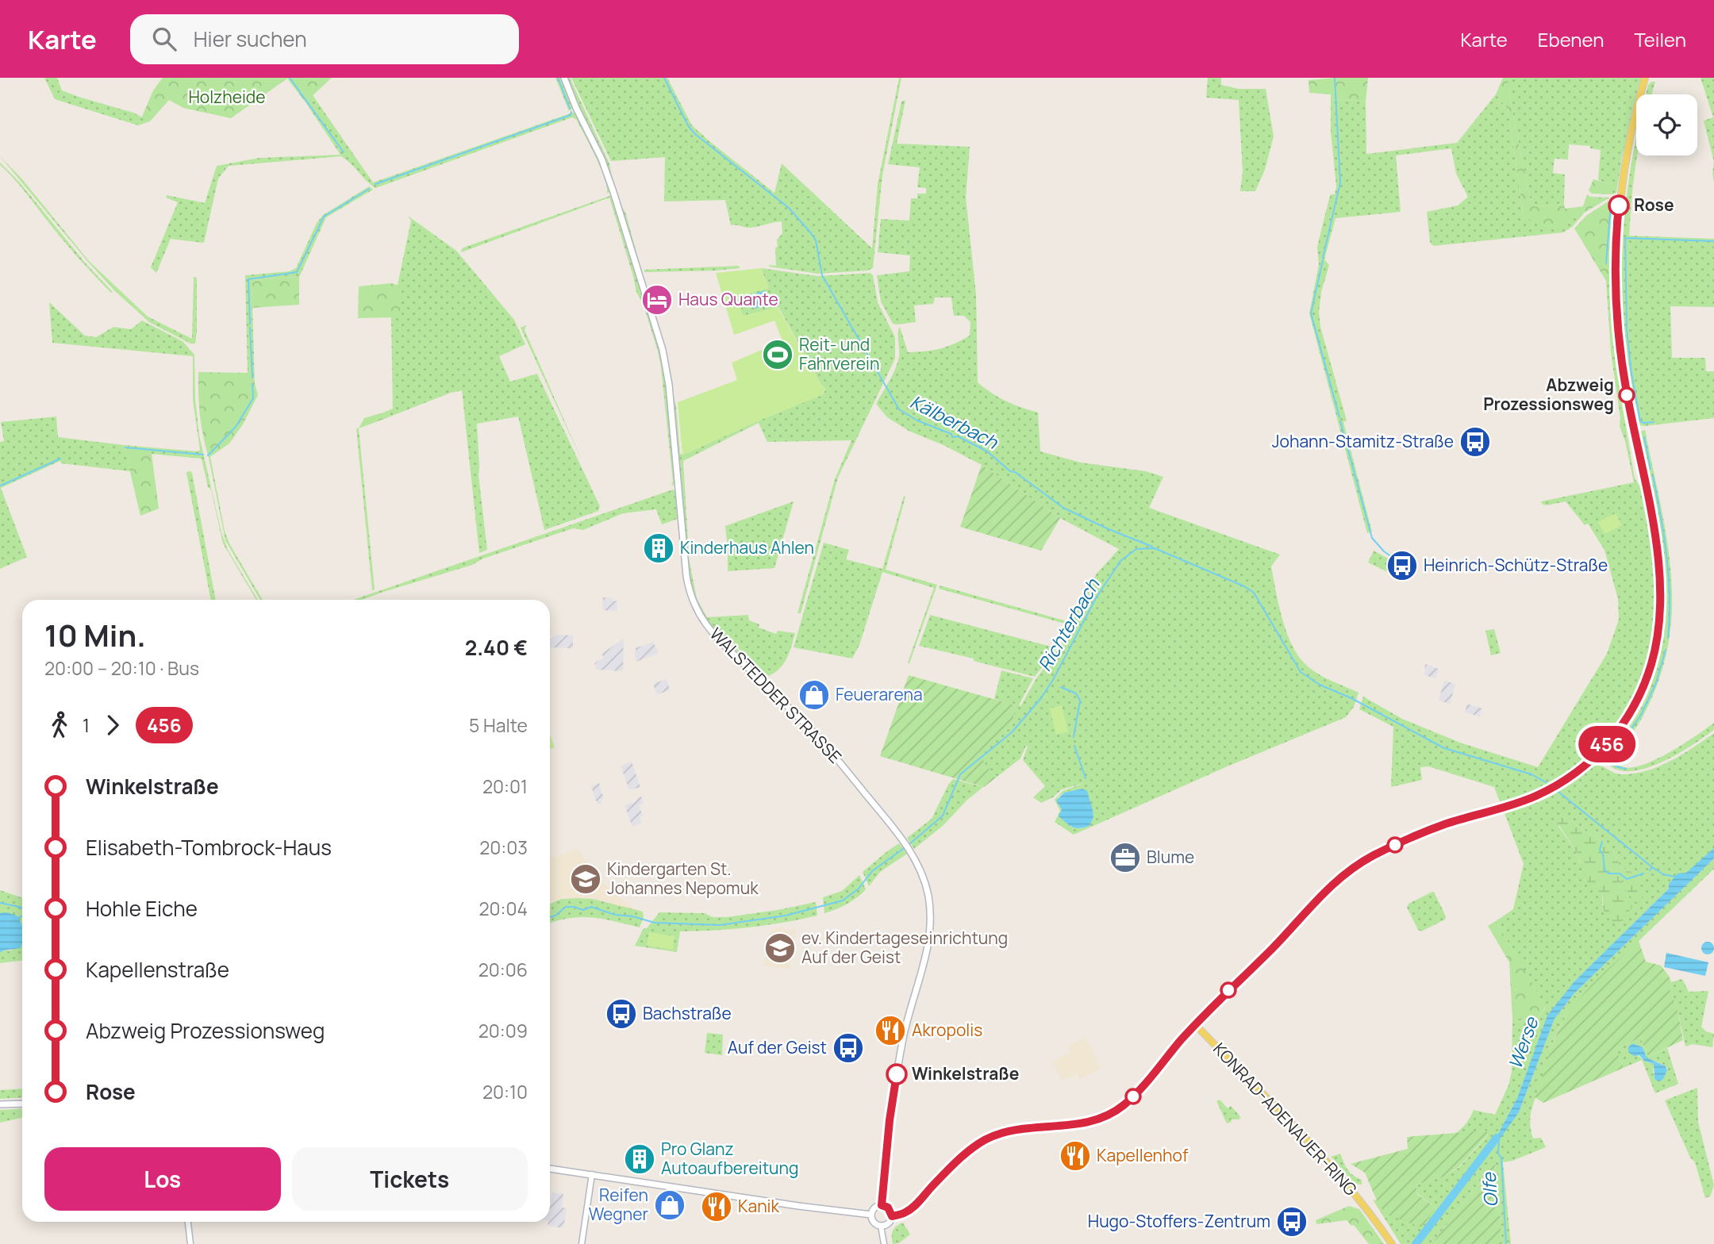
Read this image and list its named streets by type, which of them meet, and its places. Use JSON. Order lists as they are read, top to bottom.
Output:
{
  "streets": {
    "main road": ["WALSTEDDER STRASSE", "KONRAD-ADENAUER-RING"]
  },
  "water": [
    "Kälberbach",
    "Richterbach",
    "Werse",
    "Olfe"
  ],
  "parks": ["Holzheide"],
  "places": {
    "other": ["Rose", "Abzweig Prozessionsweg", "Winkelstraße"],
    "hotel": ["Haus Quante"],
    "sports": ["Reit- und Fahrverein"],
    "bus stop": [
      "Johann-Stamitz-Straße",
      "Heinrich-Schütz-Straße",
      "Bachstraße",
      "Auf der Geist",
      "Hugo-Stoffers-Zentrum"
    ],
    "building": ["Kinderhaus Ahlen", "Pro Glanz Autoaufbereitung"],
    "shop": ["Feuerarena", "Reifen Wegner"],
    "office": ["Blume"],
    "school or university": ["Kindergarten St. Johannes Nepomuk", "ev. Kindertageseinrichtung Auf der Geist"],
    "restaurant": ["Akropolis", "Kapellenhof", "Kanik"]
  },
  "lines": ["bus line 456"],
  "page": {
    "header": "Karte",
    "search": "Hier suchen",
    "nav": ["Karte", "Ebenen", "Teilen"],
    "on_map": "456",
    "heading": ["10 Min.", "20:00 – 20:10 · Bus", "2.40 €"],
    "legs": ["1", "456", "5 Halte"],
    "list": [
      {
        "name": "Winkelstraße",
        "value": "20:01"
      },
      {
        "name": "Elisabeth-Tombrock-Haus",
        "value": "20:03"
      },
      {
        "name": "Hohle Eiche",
        "value": "20:04"
      },
      {
        "name": "Kapellenstraße",
        "value": "20:06"
      },
      {
        "name": "Abzweig Prozessionsweg",
        "value": "20:09"
      },
      {
        "name": "Rose",
        "value": "20:10"
      }
    ],
    "buttons": ["Los", "Tickets"]
  }
}
